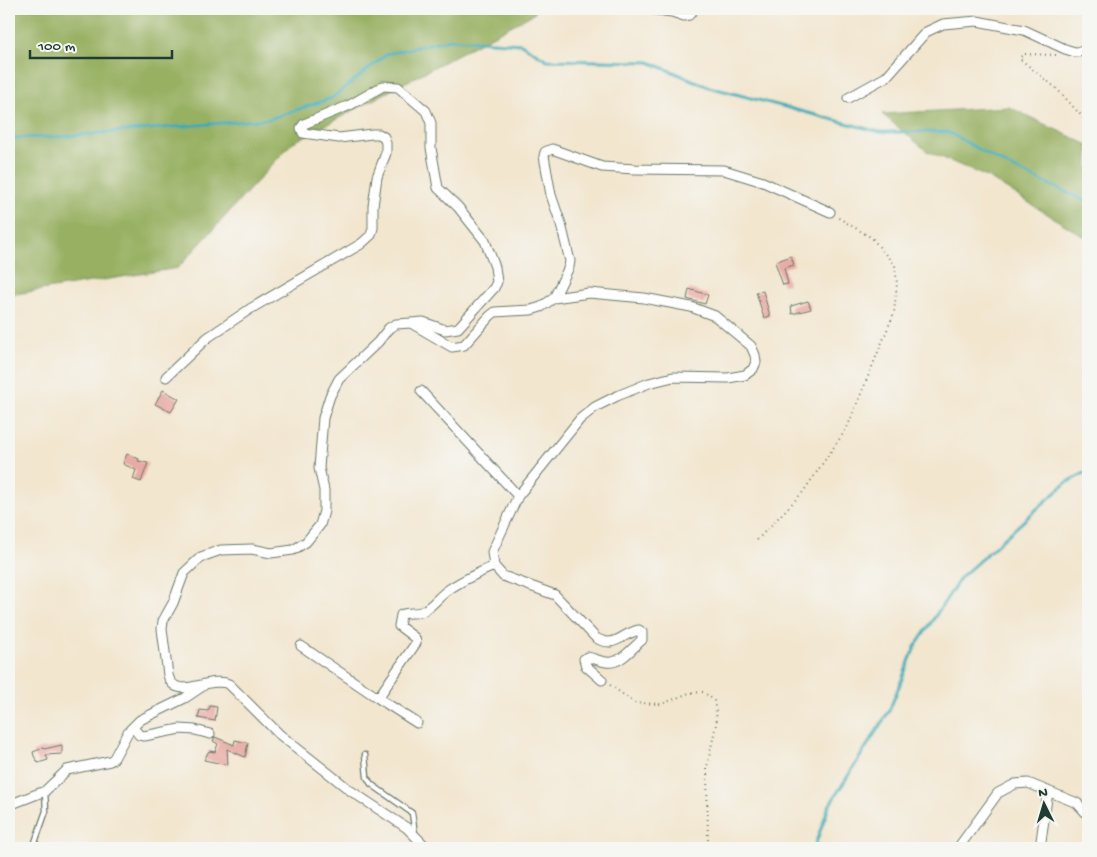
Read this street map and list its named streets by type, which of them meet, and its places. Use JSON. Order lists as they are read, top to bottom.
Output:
{
  "scale_bar": "100 m",
  "north": "top"
}
